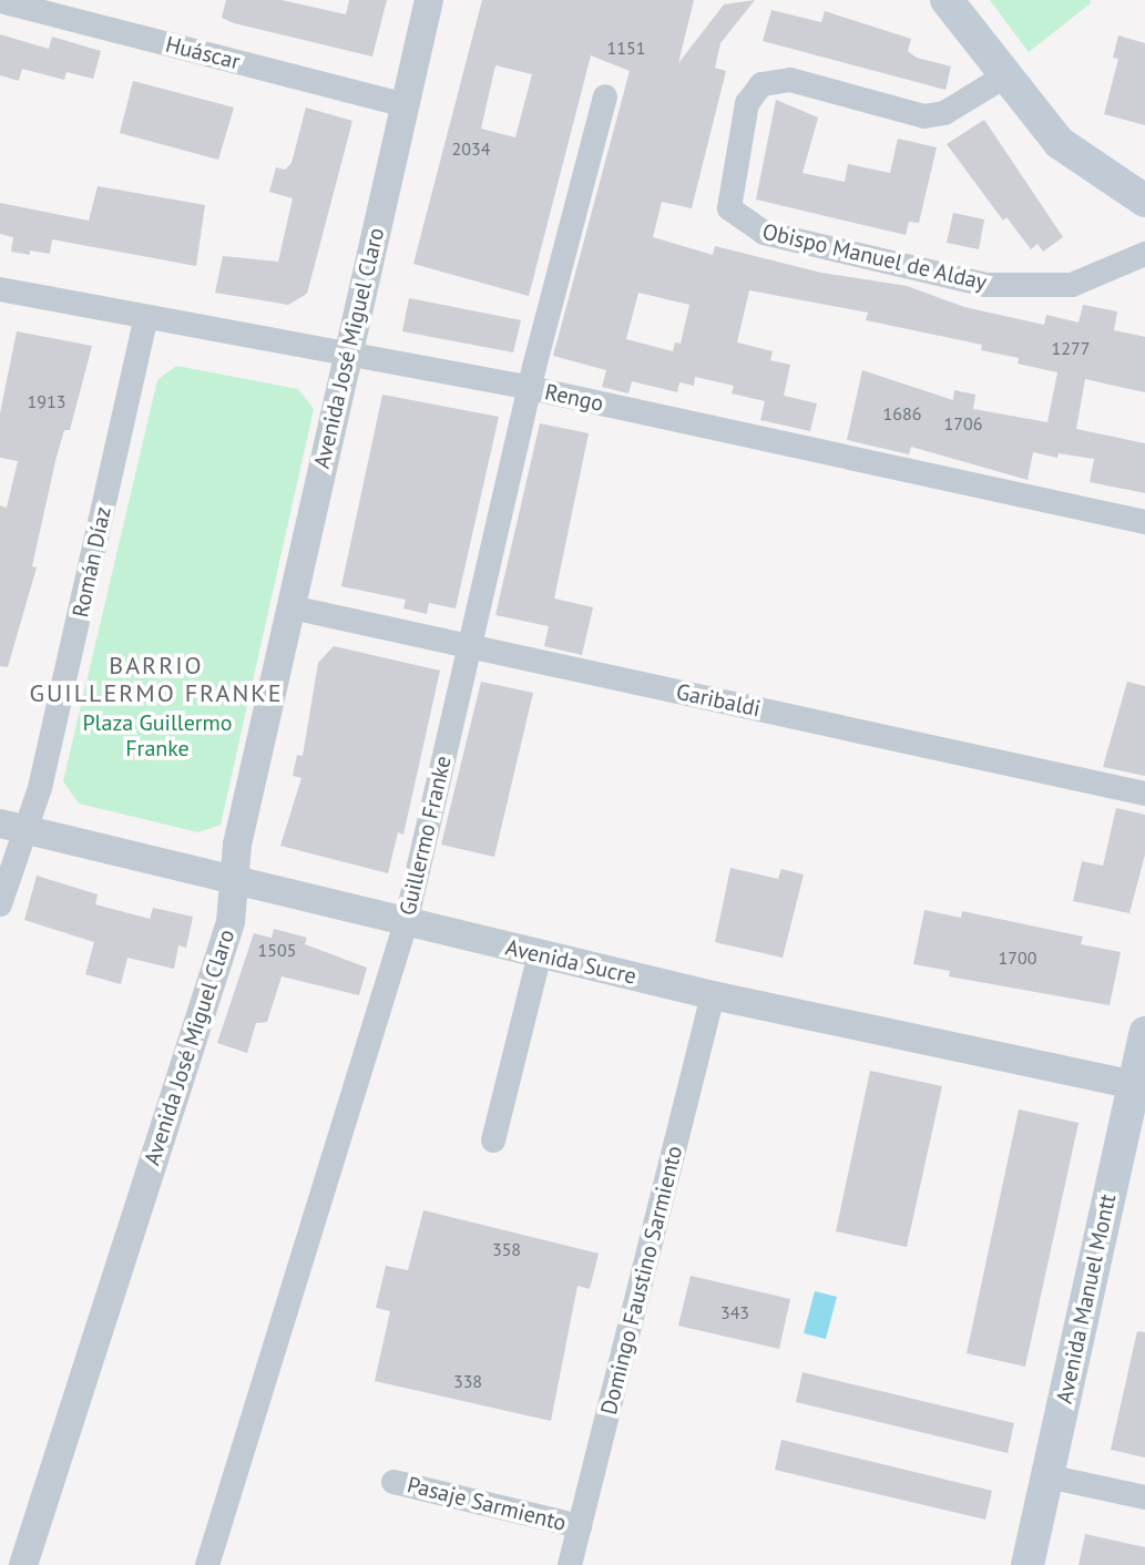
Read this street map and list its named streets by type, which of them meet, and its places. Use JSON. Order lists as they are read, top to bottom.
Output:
{
  "streets": {
    "main road": ["Avenida Manuel Montt"],
    "street": [
      "Huáscar",
      "Obispo Manuel de Alday",
      "Avenida José Miguel Claro",
      "Rengo",
      "Román Díaz",
      "Garibaldi",
      "Guillermo Franke",
      "Avenida Sucre",
      "Domingo Faustino Sarmiento",
      "Pasaje Sarmiento"
    ]
  },
  "crossings": [
    ["Huáscar", "Avenida José Miguel Claro"],
    ["Avenida José Miguel Claro", "Rengo"],
    ["Avenida José Miguel Claro", "Garibaldi"],
    ["Avenida José Miguel Claro", "Avenida Sucre"],
    ["Rengo", "Román Díaz"],
    ["Rengo", "Guillermo Franke"],
    ["Román Díaz", "Avenida Sucre"],
    ["Garibaldi", "Guillermo Franke"],
    ["Guillermo Franke", "Avenida Sucre"],
    ["Avenida Sucre", "Domingo Faustino Sarmiento"],
    ["Avenida Sucre", "Avenida Manuel Montt"],
    ["Domingo Faustino Sarmiento", "Pasaje Sarmiento"]
  ],
  "districts": ["BARRIO GUILLERMO FRANKE"],
  "parks": ["Plaza Guillermo Franke"],
  "house_numbers": [
    "1151",
    "2034",
    "1277",
    "1913",
    "1686",
    "1706",
    "1505",
    "1700",
    "358",
    "343",
    "338"
  ]
}
